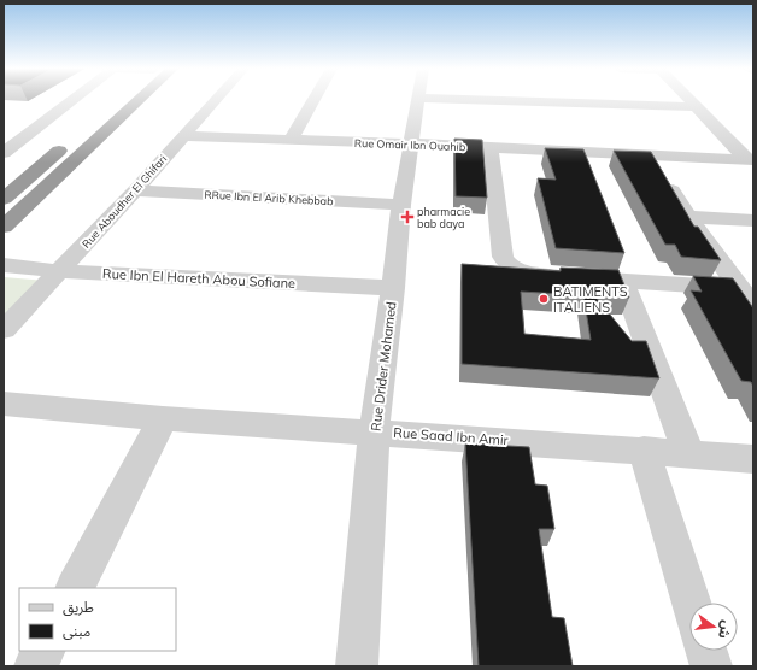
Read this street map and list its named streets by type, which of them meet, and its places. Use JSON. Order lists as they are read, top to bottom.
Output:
{
  "streets": {
    "street": [
      "Rue Omair Ibn Ouahib",
      "RRue Ibn El Arib Khebbab",
      "Rue Aboudher El Ghifari",
      "Rue Ibn El Hareth Abou Sofiane",
      "Rue Drider Mohamed",
      "Rue Saad Ibn Amir"
    ]
  },
  "crossings": [
    ["Rue Omair Ibn Ouahib", "Rue Aboudher El Ghifari"],
    ["Rue Omair Ibn Ouahib", "Rue Drider Mohamed"],
    ["RRue Ibn El Arib Khebbab", "Rue Aboudher El Ghifari"],
    ["RRue Ibn El Arib Khebbab", "Rue Drider Mohamed"],
    ["Rue Aboudher El Ghifari", "Rue Ibn El Hareth Abou Sofiane"],
    ["Rue Ibn El Hareth Abou Sofiane", "Rue Drider Mohamed"],
    ["Rue Drider Mohamed", "Rue Saad Ibn Amir"]
  ],
  "places": {
    "health": ["pharmacie bab daya"],
    "other": ["BATIMENTS ITALIENS"]
  },
  "legend": ["طريق", "مبنى"],
  "north": "right"
}
